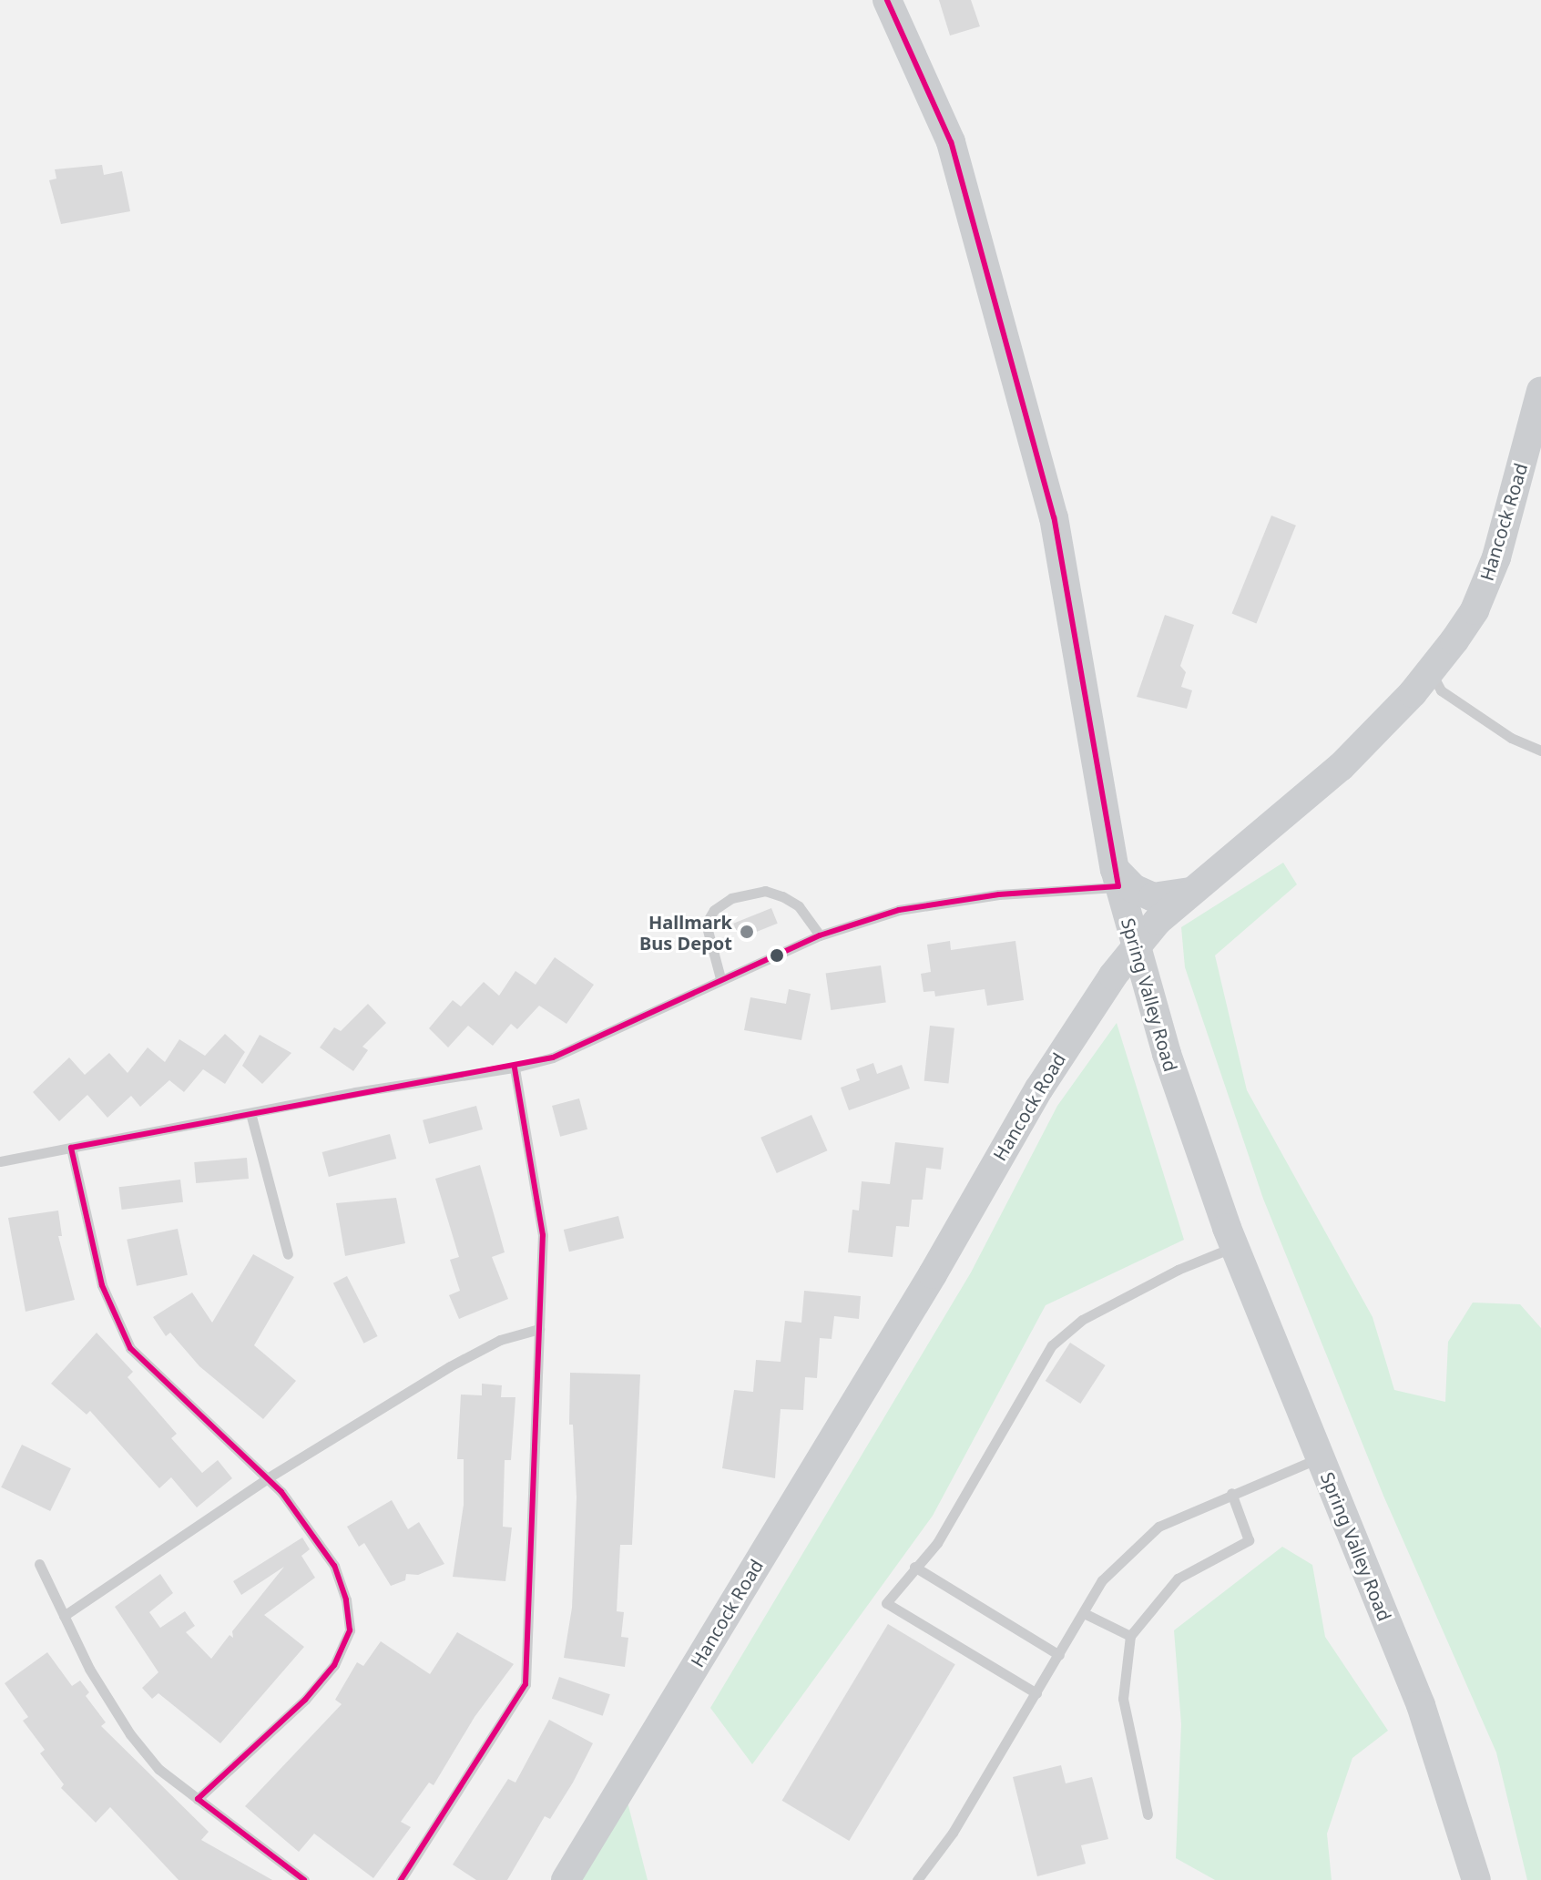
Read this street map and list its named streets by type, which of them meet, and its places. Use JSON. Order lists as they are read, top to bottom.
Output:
{
  "streets": {
    "street": ["Hancock Road", "Spring Valley Road"]
  },
  "crossings": [
    ["Hancock Road", "Spring Valley Road"]
  ],
  "places": ["Hallmark Bus Depot"]
}
